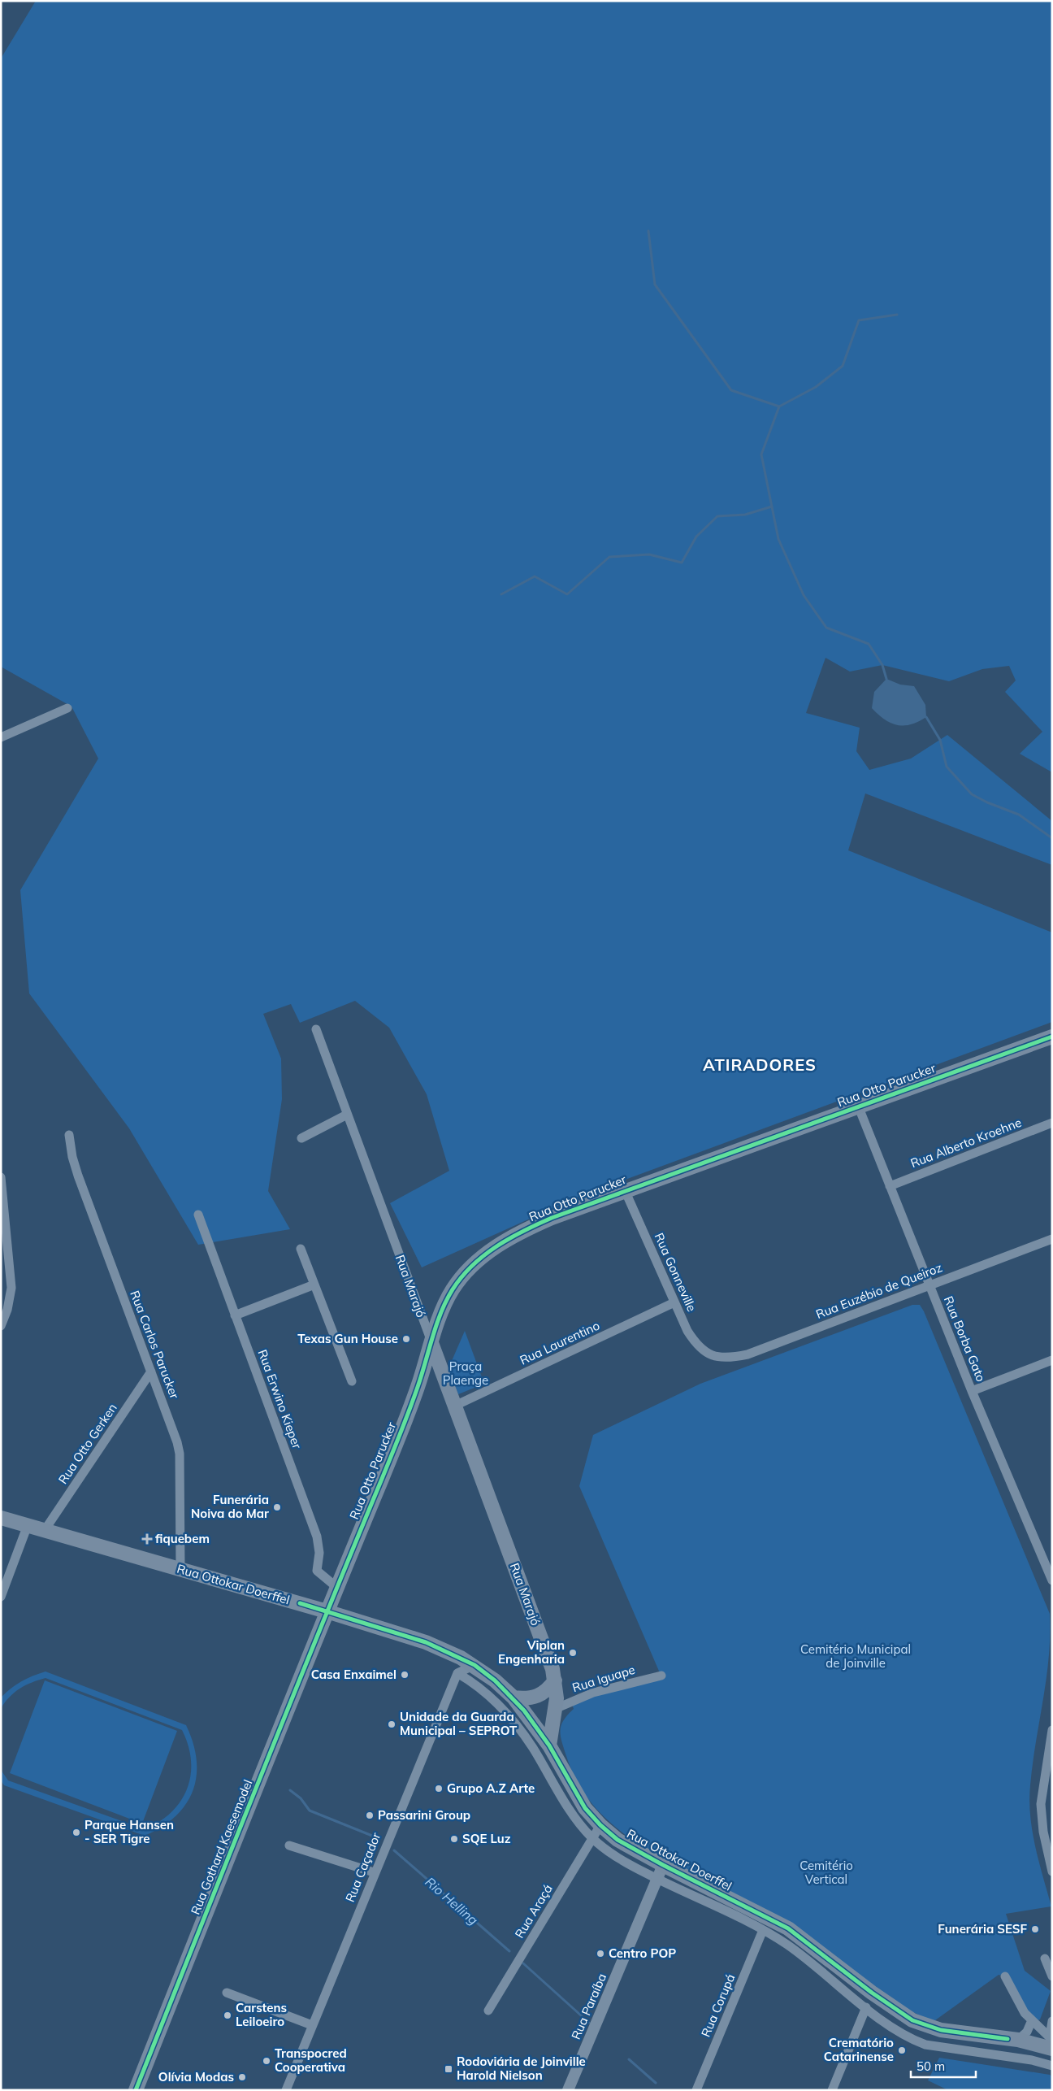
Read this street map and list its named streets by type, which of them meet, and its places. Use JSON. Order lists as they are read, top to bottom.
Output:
{
  "streets": {
    "main road": [
      "Rua Otto Parucker",
      "Rua Marajó",
      "Rua Ottokar Doerffel",
      "Rua Gothard Kaesemodel"
    ],
    "street": [
      "Rua Alberto Kroehne",
      "Rua Gonneville",
      "Rua Euzébio de Queiroz",
      "Rua Borba Gato",
      "Rua Laurentino",
      "Rua Carlos Parucker",
      "Rua Erwino Kieper",
      "Rua Otto Gerken",
      "Rua Iguape",
      "Rua Caçador",
      "Rua Araçá",
      "Rua Corupá",
      "Rua Paraíba"
    ]
  },
  "crossings": [
    ["Rua Otto Parucker", "Rua Gonneville"],
    ["Rua Otto Parucker", "Rua Marajó"],
    ["Rua Otto Parucker", "Rua Borba Gato"],
    ["Rua Otto Parucker", "Rua Erwino Kieper"],
    ["Rua Otto Parucker", "Rua Ottokar Doerffel"],
    ["Rua Otto Parucker", "Rua Gothard Kaesemodel"],
    ["Rua Alberto Kroehne", "Rua Borba Gato"],
    ["Rua Gonneville", "Rua Euzébio de Queiroz"],
    ["Rua Gonneville", "Rua Laurentino"],
    ["Rua Marajó", "Rua Laurentino"],
    ["Rua Marajó", "Rua Ottokar Doerffel"],
    ["Rua Marajó", "Rua Iguape"],
    ["Rua Euzébio de Queiroz", "Rua Borba Gato"],
    ["Rua Carlos Parucker", "Rua Otto Gerken"],
    ["Rua Carlos Parucker", "Rua Ottokar Doerffel"],
    ["Rua Otto Gerken", "Rua Ottokar Doerffel"],
    ["Rua Ottokar Doerffel", "Rua Gothard Kaesemodel"],
    ["Rua Ottokar Doerffel", "Rua Araçá"],
    ["Rua Ottokar Doerffel", "Rua Paraíba"]
  ],
  "districts": ["ATIRADORES"],
  "water": ["Rio Helling"],
  "parks": ["Praça Plaenge", "Cemitério Municipal de Joinville", "Cemitério Vertical"],
  "places": {
    "other": [
      "Texas Gun House",
      "Funerária Noiva do Mar",
      "Viplan Engenharia",
      "Casa Enxaimel",
      "Unidade da Guarda Municipal – SEPROT",
      "Grupo A.Z Arte",
      "Passarini Group",
      "Parque Hansen - SER Tigre",
      "SQE Luz",
      "Funerária SESF",
      "Centro POP",
      "Carstens Leiloeiro",
      "Crematório Catarinense",
      "Transpocred Cooperativa",
      "Olívia Modas"
    ],
    "health": ["fiquebem"],
    "transit": ["Rodoviária de Joinville Harold Nielson"]
  },
  "scale_bar": "50 m"
}
